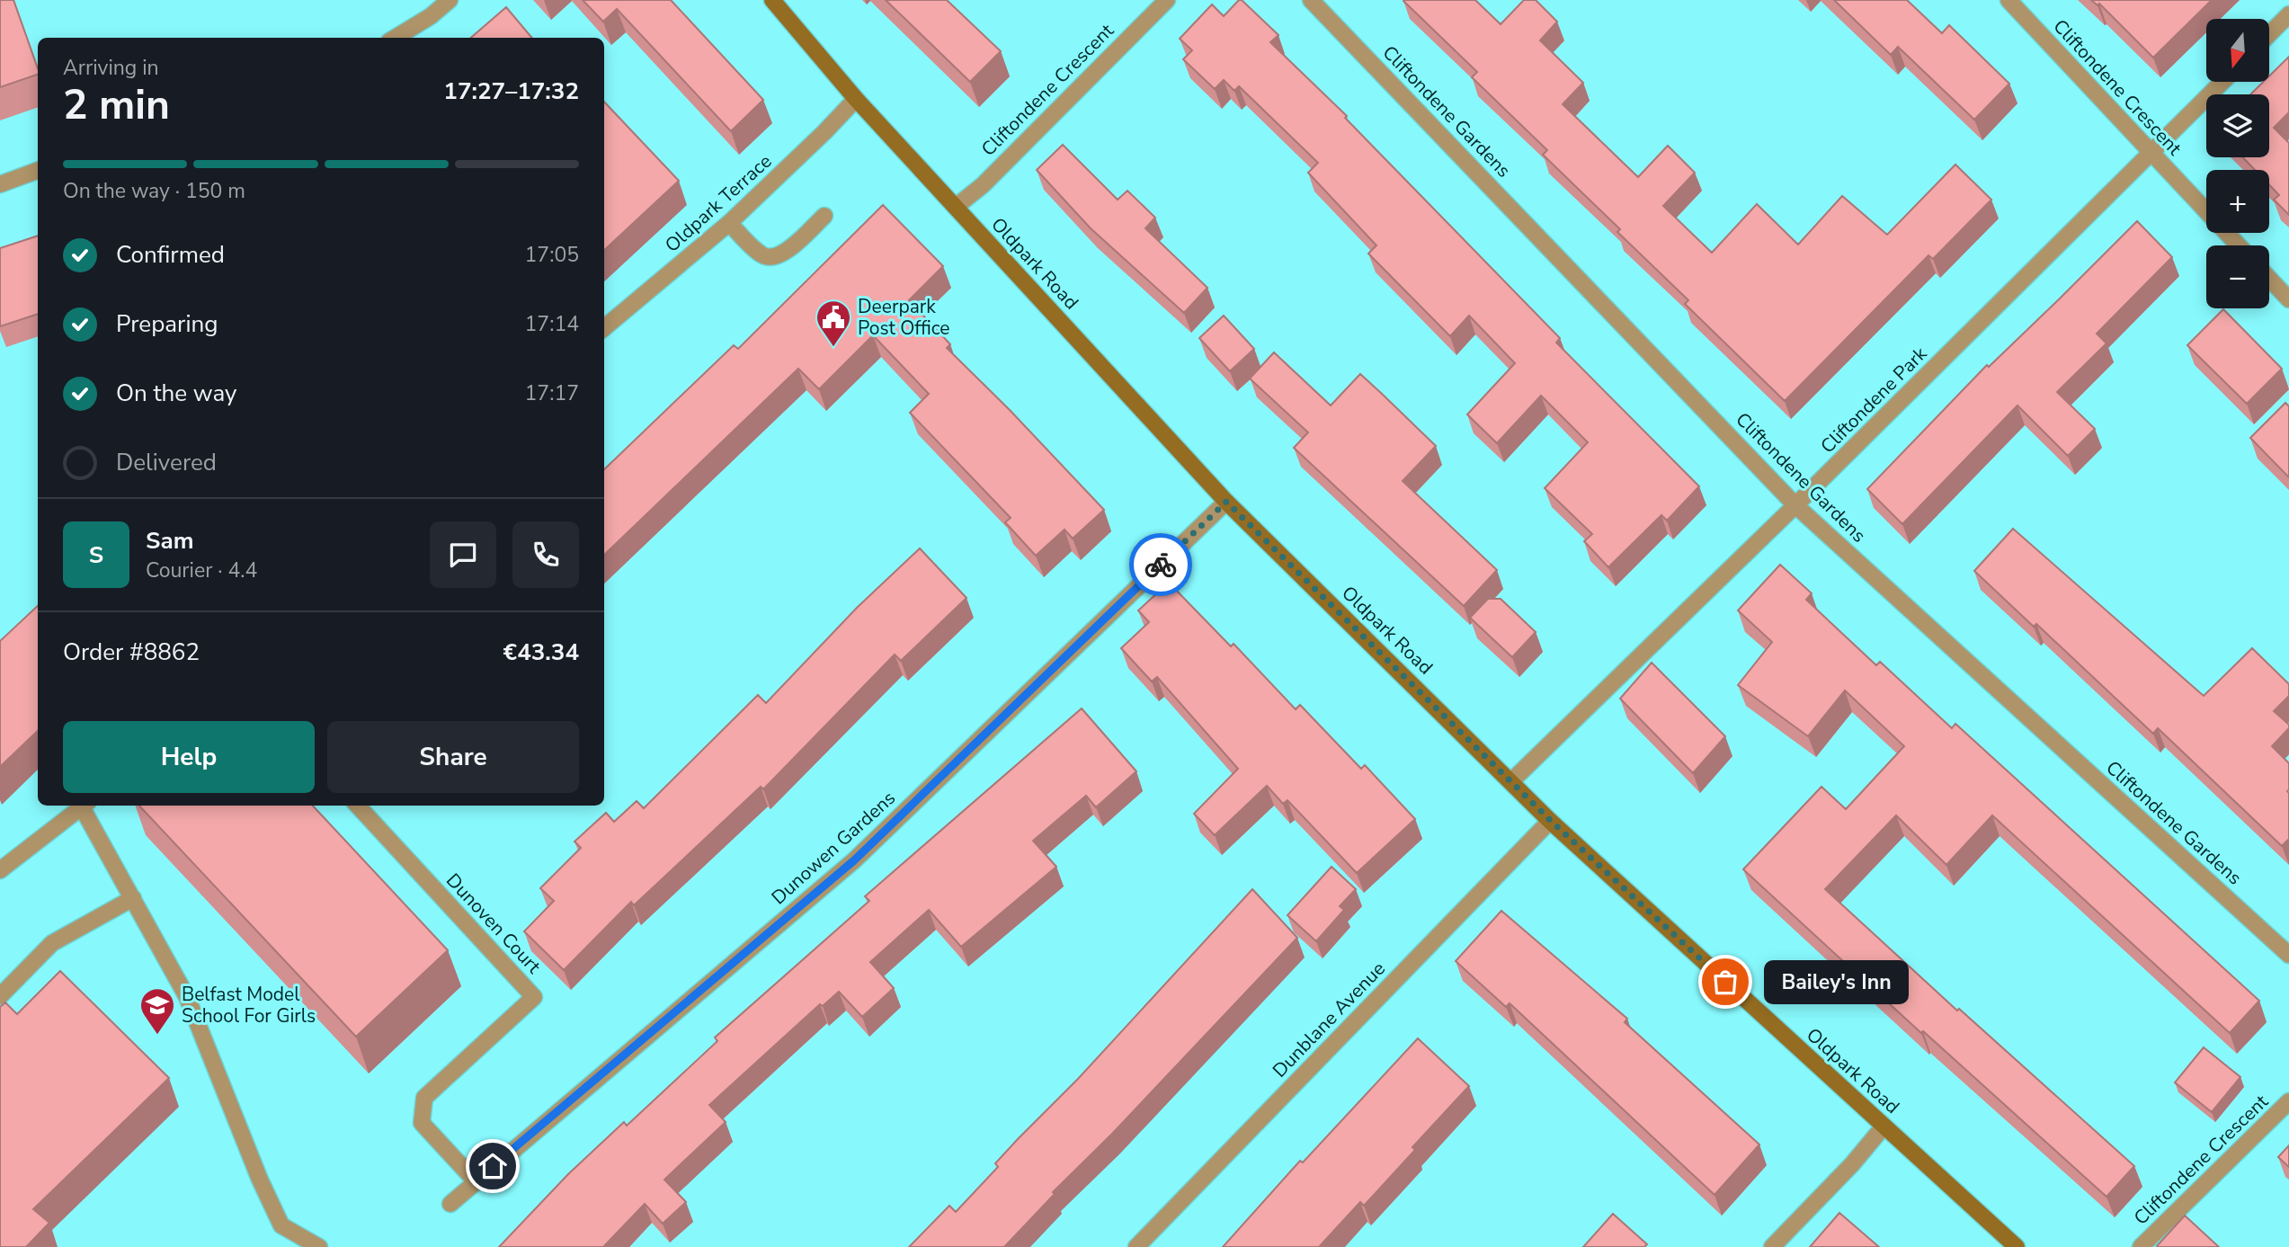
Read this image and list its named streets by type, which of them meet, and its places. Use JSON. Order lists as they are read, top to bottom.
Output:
{
  "streets": {
    "main road": ["Oldpark Road"],
    "street": [
      "Cliftondene Crescent",
      "Cliftondene Gardens",
      "Oldpark Terrace",
      "Cliftondene Park",
      "Dunowen Gardens",
      "Dunoven Court",
      "Dunblane Avenue"
    ]
  },
  "crossings": [
    ["Cliftondene Crescent", "Oldpark Road"],
    ["Cliftondene Crescent", "Cliftondene Park"],
    ["Cliftondene Gardens", "Cliftondene Park"],
    ["Oldpark Terrace", "Oldpark Road"],
    ["Oldpark Road", "Cliftondene Park"],
    ["Oldpark Road", "Dunowen Gardens"],
    ["Oldpark Road", "Dunblane Avenue"],
    ["Dunowen Gardens", "Dunoven Court"]
  ],
  "places": {
    "public building": ["Deerpark Post Office"],
    "other": ["Bailey's Inn"],
    "school or university": ["Belfast Model School For Girls"]
  },
  "north": "bottom",
  "page": {
    "map_buttons": ["+", "−"],
    "heading": ["2 min", "Arriving in", "17:27–17:32"],
    "panel": [
      "Sam",
      "Courier · 4.4",
      "Order #8862",
      "€43.34"
    ],
    "bar": "On the way · 150 m",
    "list": [
      ["Confirmed", "17:05"],
      ["Preparing", "17:14"],
      ["On the way", "17:17"],
      "Delivered"
    ],
    "round": "S",
    "buttons": ["Help", "Share"],
    "bubble": "Bailey's Inn"
  }
}
